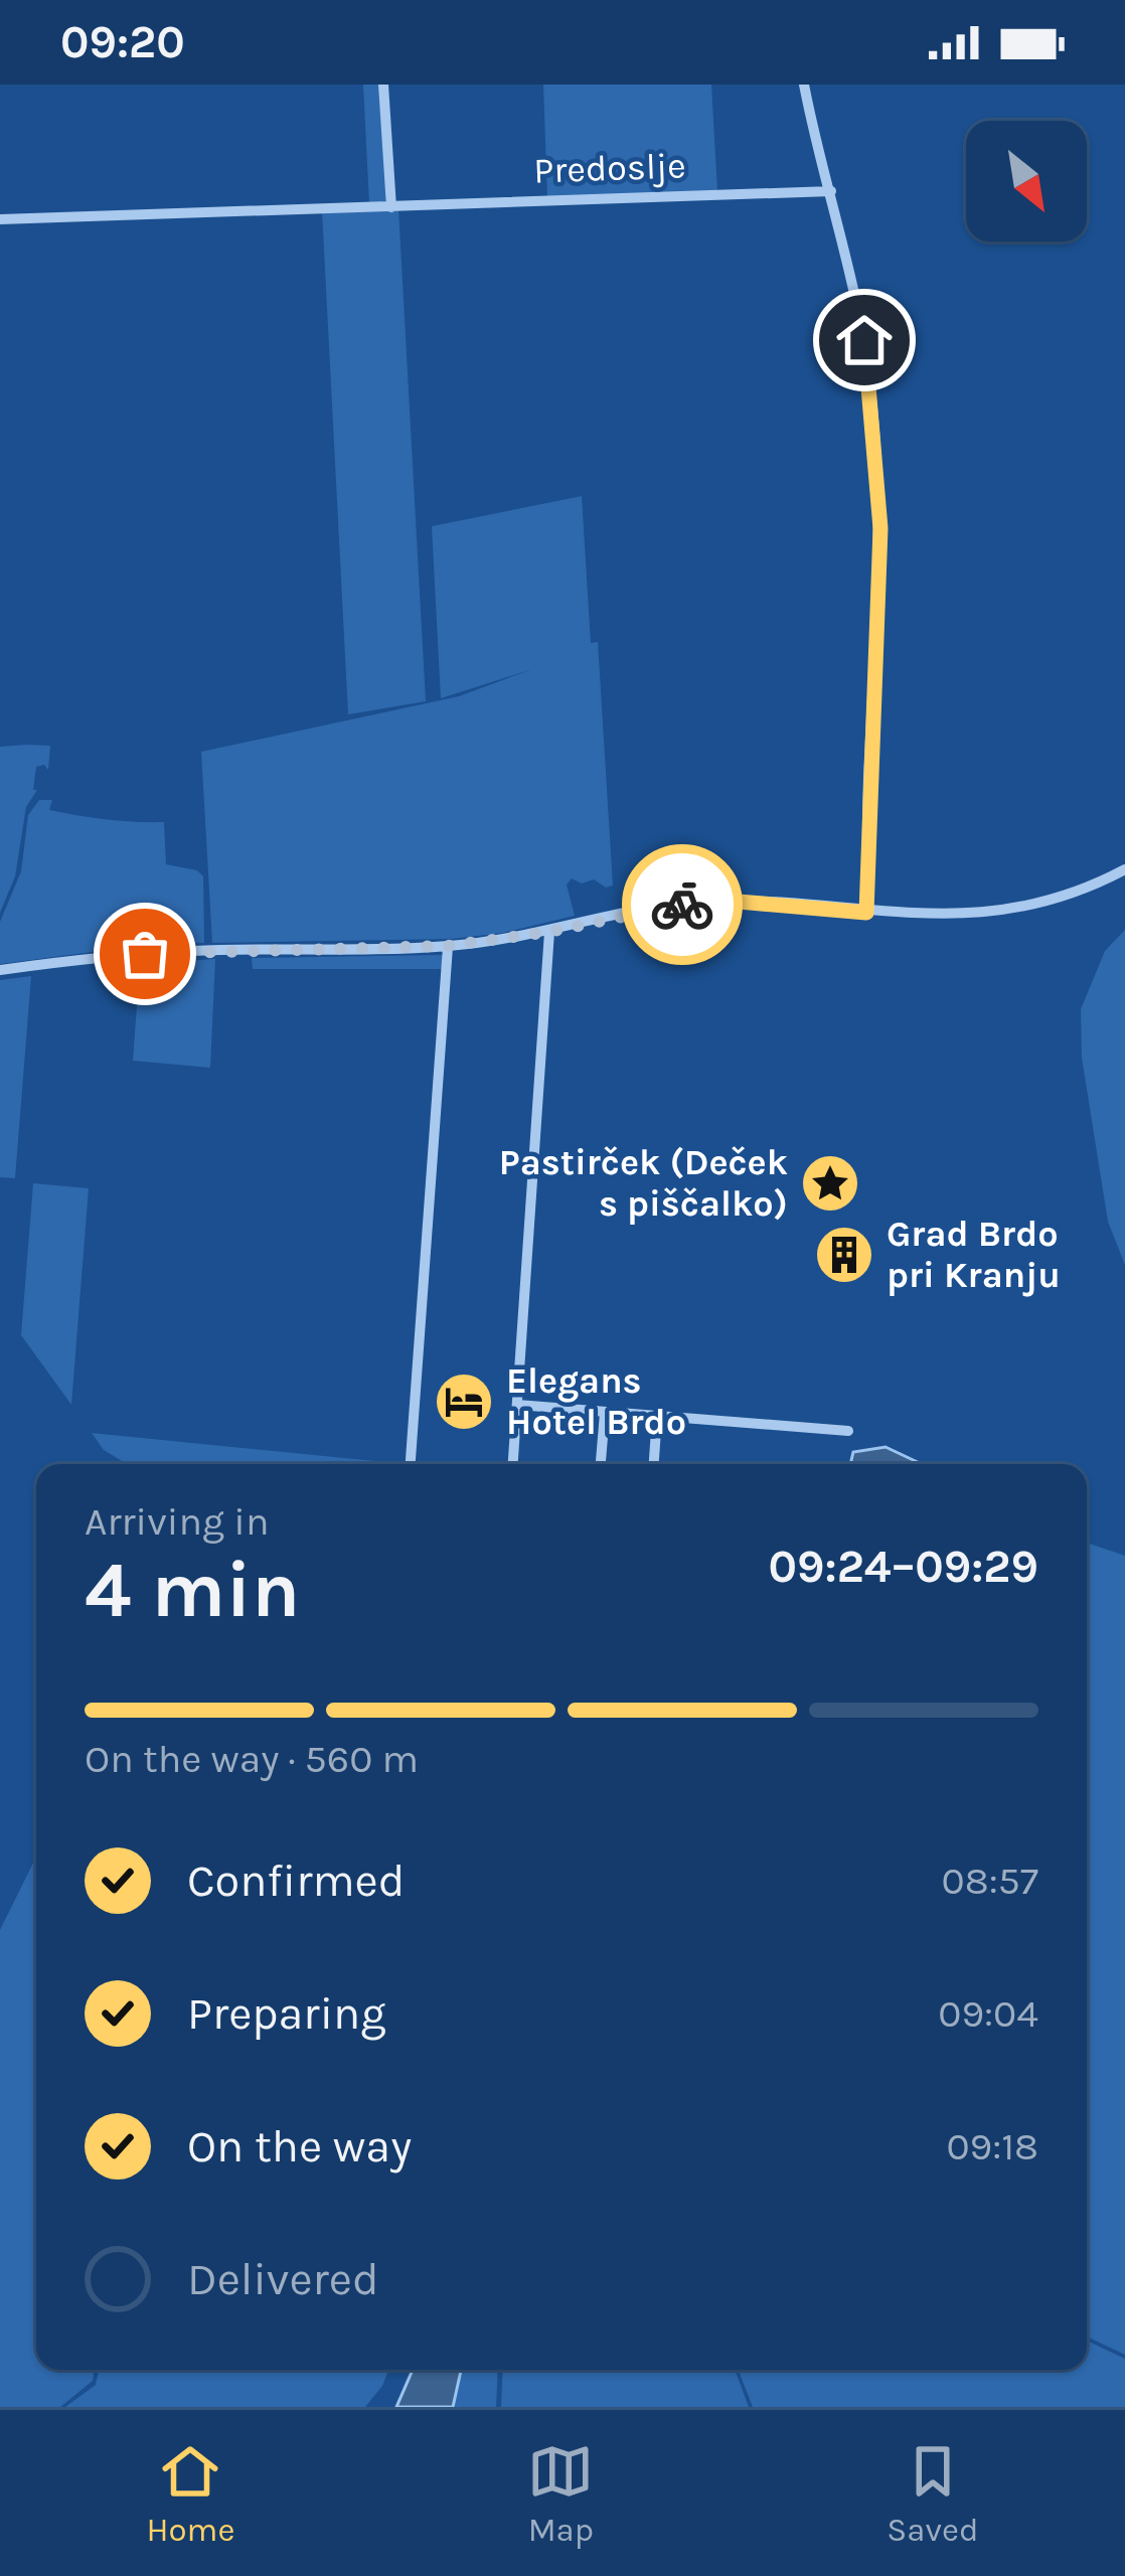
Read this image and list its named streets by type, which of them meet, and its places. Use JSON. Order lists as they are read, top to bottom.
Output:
{
  "streets": {
    "street": ["Predoslje"]
  },
  "places": {
    "place": ["Pastirček (Deček s piščalko)"],
    "building": ["Grad Brdo pri Kranju"],
    "hotel": ["Elegans Hotel Brdo"]
  },
  "north": "bottom right",
  "page": {
    "status": "09:20",
    "heading": ["4 min", "Arriving in", "09:24–09:29"],
    "bar": "On the way · 560 m",
    "list": [
      ["Confirmed", "08:57"],
      ["Preparing", "09:04"],
      ["On the way", "09:18"],
      "Delivered"
    ],
    "tabs": ["Home", "Map", "Saved"]
  }
}
